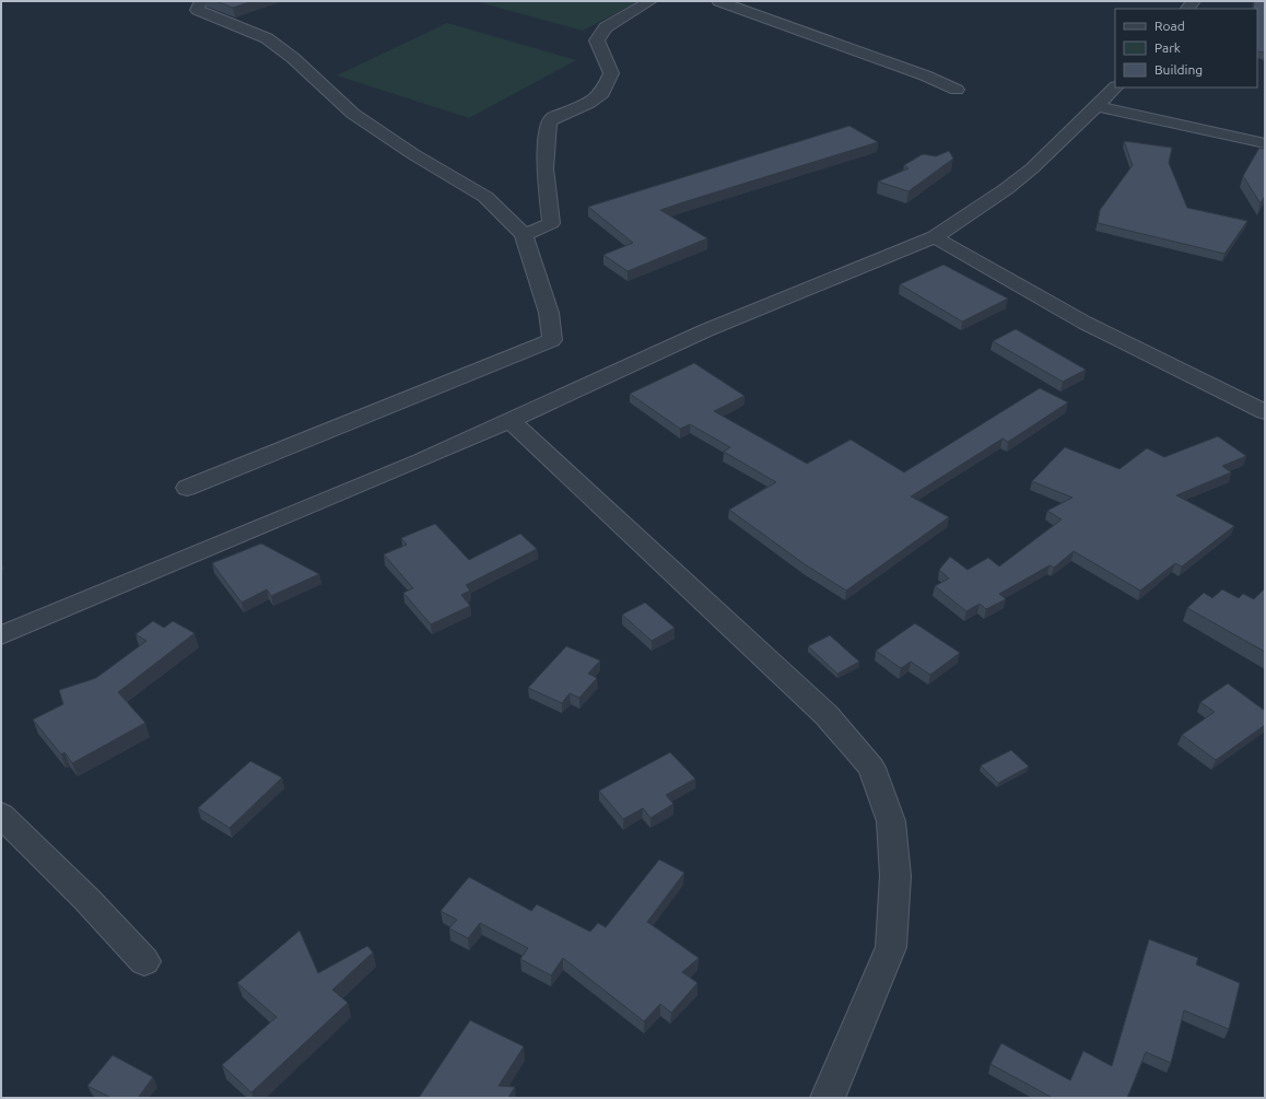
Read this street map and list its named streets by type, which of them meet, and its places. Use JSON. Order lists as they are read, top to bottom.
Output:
{
  "legend": ["Road", "Park", "Building"]
}
